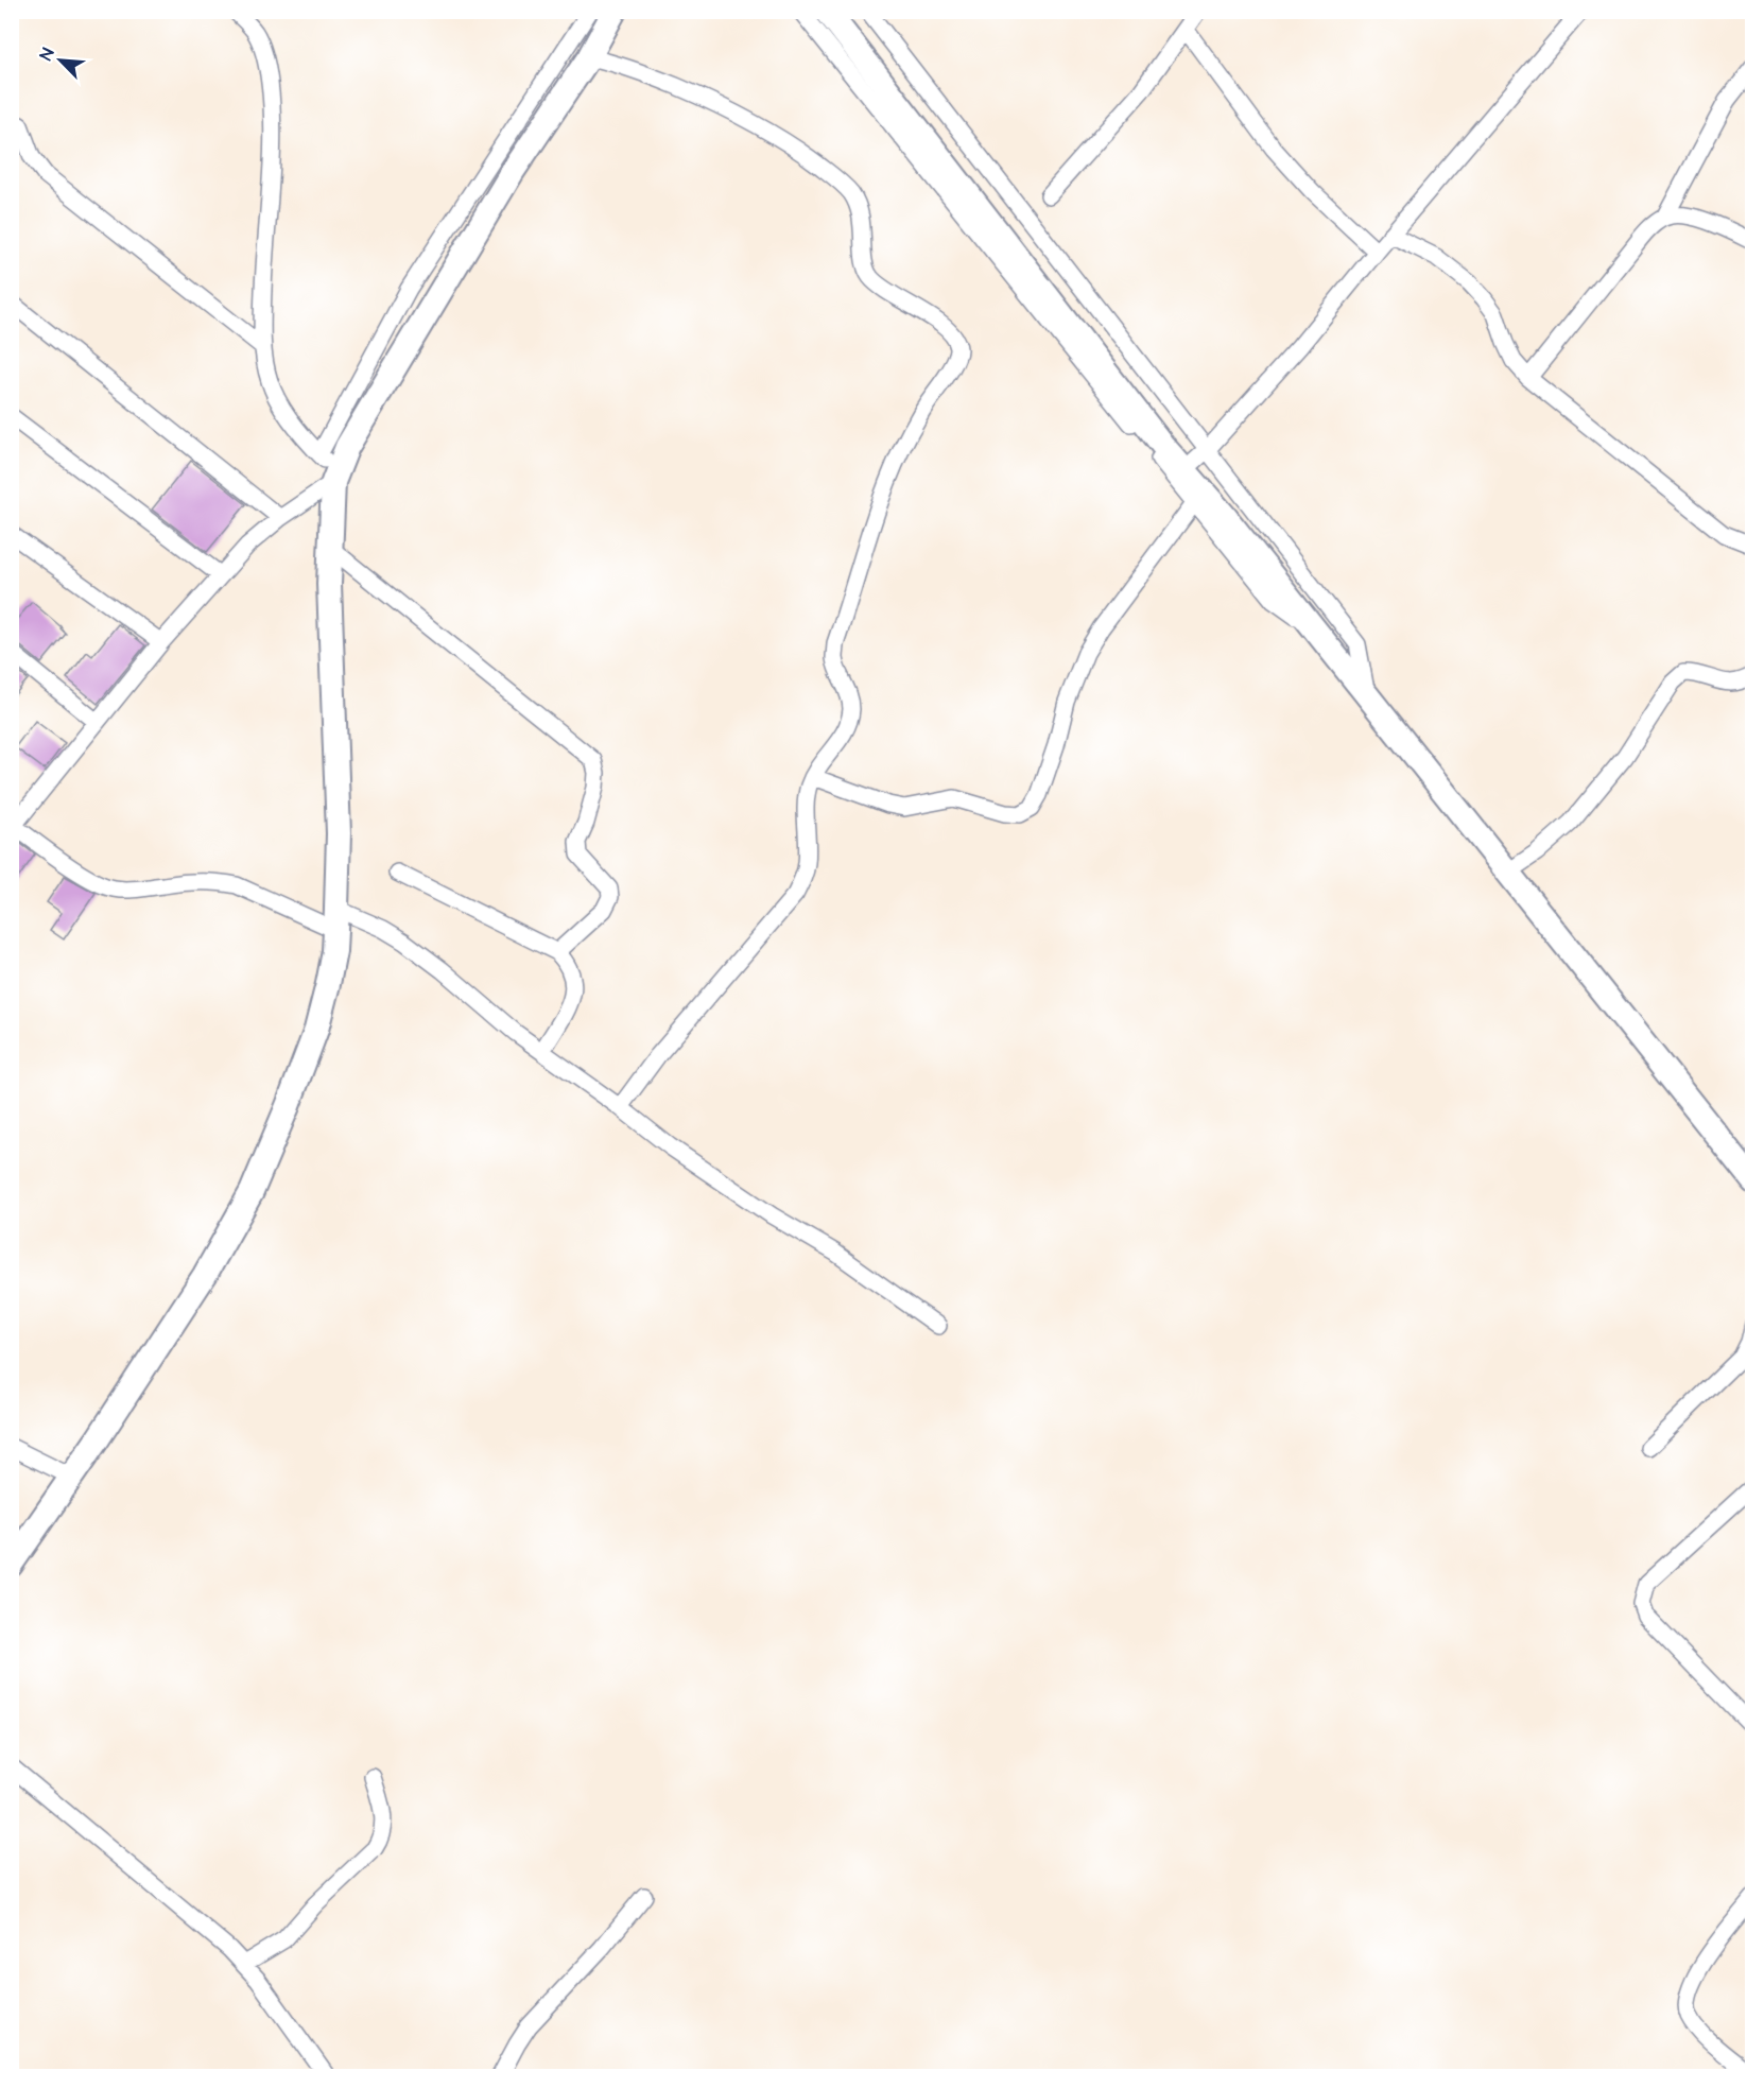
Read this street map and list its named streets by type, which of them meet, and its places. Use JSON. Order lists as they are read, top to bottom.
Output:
{
  "north": "top left"
}
